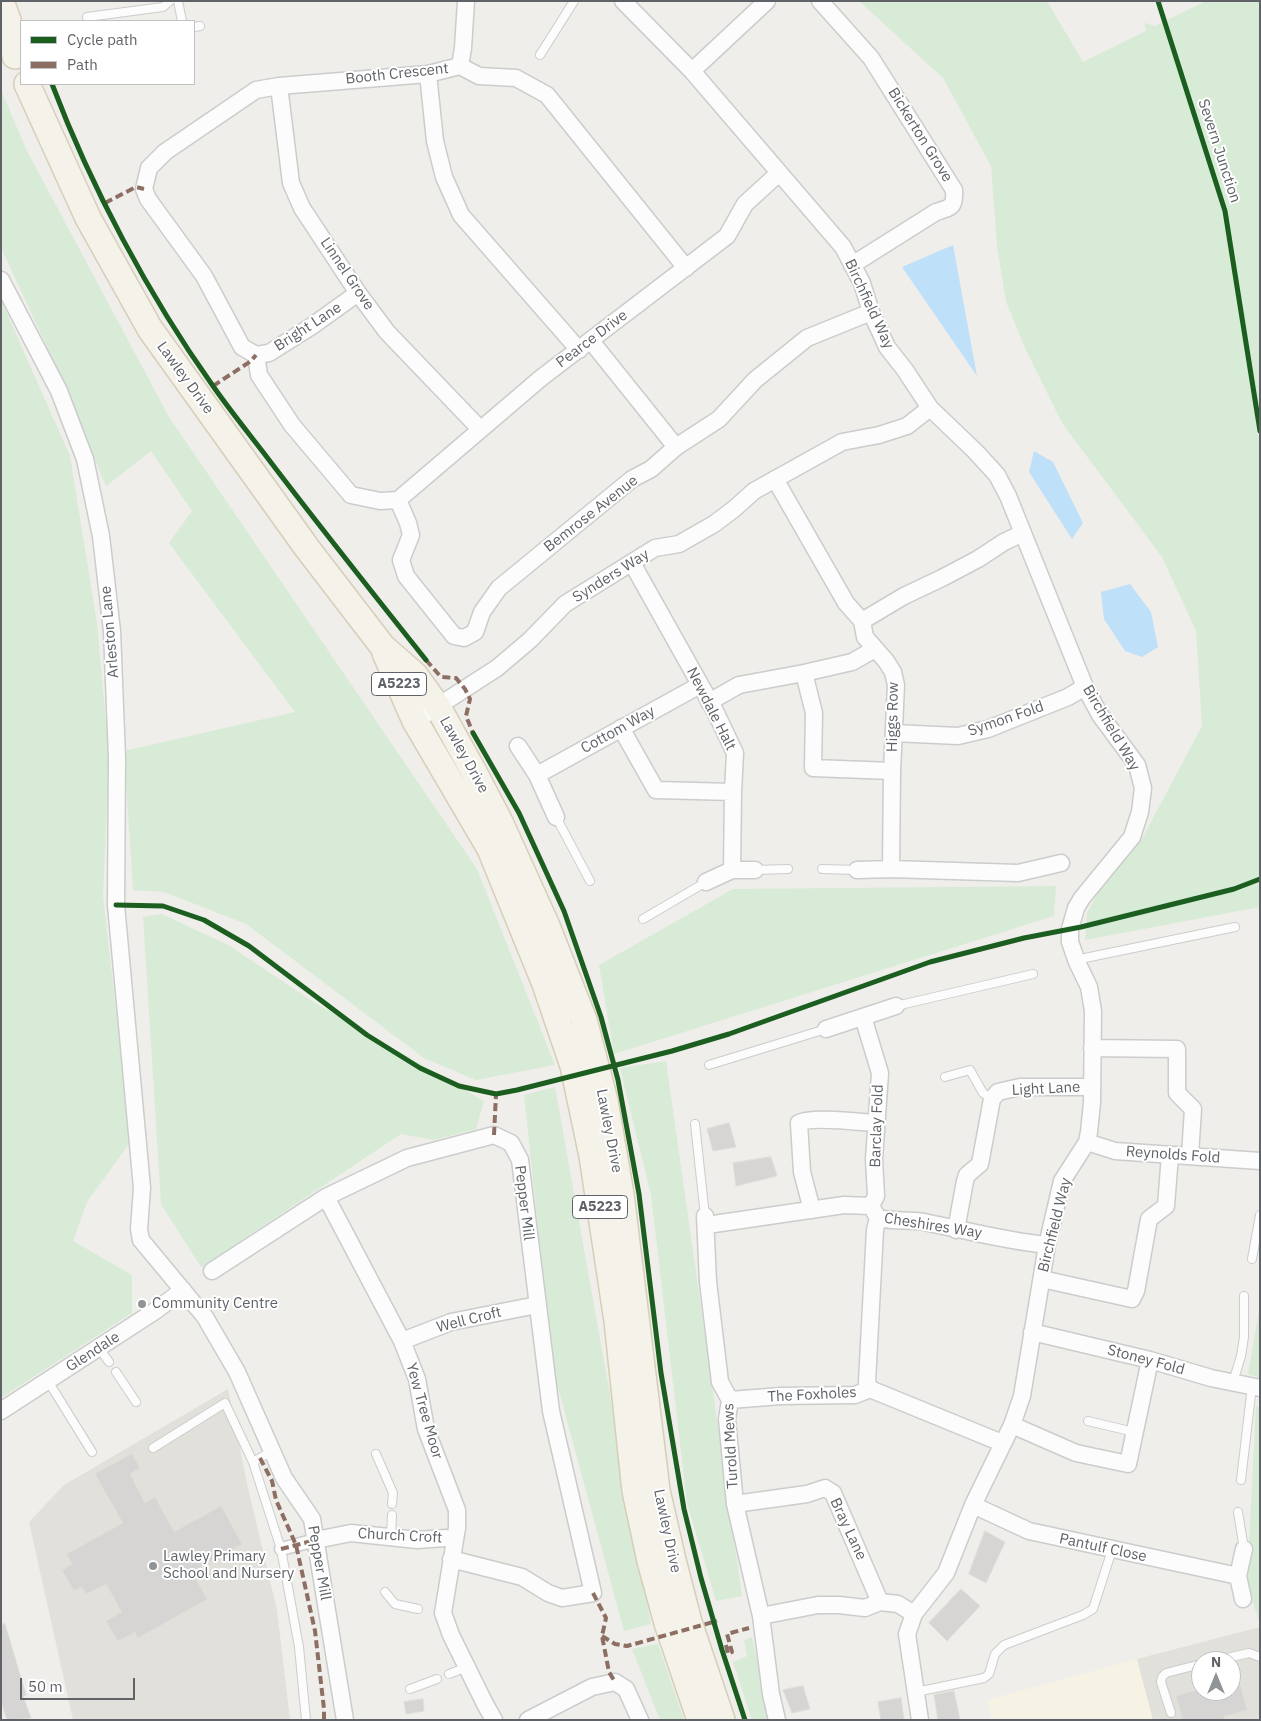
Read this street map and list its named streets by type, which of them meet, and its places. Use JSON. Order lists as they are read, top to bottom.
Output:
{
  "streets": {
    "main road": ["Lawley Drive", "A5223"],
    "street": [
      "Booth Crescent",
      "Bickerton Grove",
      "Linnel Grove",
      "Birchfield Way",
      "Bright Lane",
      "Pearce Drive",
      "Bemrose Avenue",
      "Synders Way",
      "Arleston Lane",
      "Newdale Halt",
      "Higgs Row",
      "Symon Fold",
      "Cottom Way",
      "Light Lane",
      "Barclay Fold",
      "Reynolds Fold",
      "Pepper Mill",
      "Cheshires Way",
      "Well Croft",
      "Glendale",
      "Stoney Fold",
      "The Foxholes",
      "Yew Tree Moor",
      "Turold Mews",
      "Bray Lane",
      "Church Croft",
      "Pantulf Close"
    ],
    "cycle path": ["Severn Junction"]
  },
  "crossings": [
    ["Booth Crescent", "Linnel Grove"],
    ["Booth Crescent", "Bright Lane"],
    ["Booth Crescent", "Pearce Drive"],
    ["Bickerton Grove", "Birchfield Way"],
    ["Linnel Grove", "Bright Lane"],
    ["Linnel Grove", "Pearce Drive"],
    ["Birchfield Way", "Pearce Drive"],
    ["Birchfield Way", "Bemrose Avenue"],
    ["Birchfield Way", "Synders Way"],
    ["Birchfield Way", "Symon Fold"],
    ["Birchfield Way", "Light Lane"],
    ["Birchfield Way", "Reynolds Fold"],
    ["Birchfield Way", "Cheshires Way"],
    ["Birchfield Way", "Stoney Fold"],
    ["Birchfield Way", "The Foxholes"],
    ["Birchfield Way", "Pantulf Close"],
    ["Pearce Drive", "Bemrose Avenue"],
    ["Lawley Drive", "Synders Way"],
    ["Synders Way", "Newdale Halt"],
    ["Synders Way", "Higgs Row"],
    ["Arleston Lane", "Pepper Mill"],
    ["Arleston Lane", "Glendale"],
    ["Newdale Halt", "Cottom Way"],
    ["Higgs Row", "Symon Fold"],
    ["Light Lane", "Cheshires Way"],
    ["Barclay Fold", "Cheshires Way"],
    ["Barclay Fold", "The Foxholes"],
    ["Pepper Mill", "Well Croft"],
    ["Pepper Mill", "Glendale"],
    ["Pepper Mill", "Yew Tree Moor"],
    ["Pepper Mill", "Church Croft"],
    ["Cheshires Way", "Turold Mews"],
    ["Well Croft", "Yew Tree Moor"],
    ["The Foxholes", "Turold Mews"],
    ["Yew Tree Moor", "Church Croft"],
    ["Turold Mews", "Bray Lane"]
  ],
  "places": ["Community Centre", "Lawley Primary School and Nursery"],
  "legend": ["Cycle path", "Path"],
  "scale_bar": "50 m",
  "north": "top"
}
